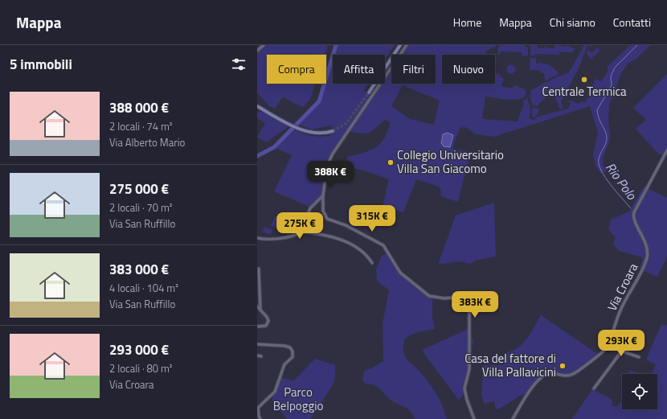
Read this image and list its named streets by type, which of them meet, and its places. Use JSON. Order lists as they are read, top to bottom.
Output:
{
  "streets": {
    "street": ["Via Croara"]
  },
  "water": ["Rio Polo"],
  "parks": ["Parco Belpoggio"],
  "places": ["Centrale Termica", "Collegio Universitario Villa San Giacomo", "Casa del fattore di Villa Pallavicini"],
  "page": {
    "header": "Mappa",
    "nav": [
      "Home",
      "Mappa",
      "Chi siamo",
      "Contatti"
    ],
    "heading": "5 immobili",
    "chip": [
      "Compra",
      "Affitta",
      "Filtri",
      "Nuovo"
    ],
    "list": [
      {
        "name": "388 000 €",
        "note": "2 locali · 74 m² · Via Alberto Mario"
      },
      {
        "name": "275 000 €",
        "note": "2 locali · 70 m² · Via San Ruffillo"
      },
      {
        "name": "383 000 €",
        "note": "4 locali · 104 m² · Via San Ruffillo"
      },
      {
        "name": "293 000 €",
        "note": "2 locali · 80 m² · Via Croara"
      }
    ],
    "price": [
      "388K €",
      "315K €",
      "275K €",
      "383K €",
      "293K €"
    ]
  }
}
